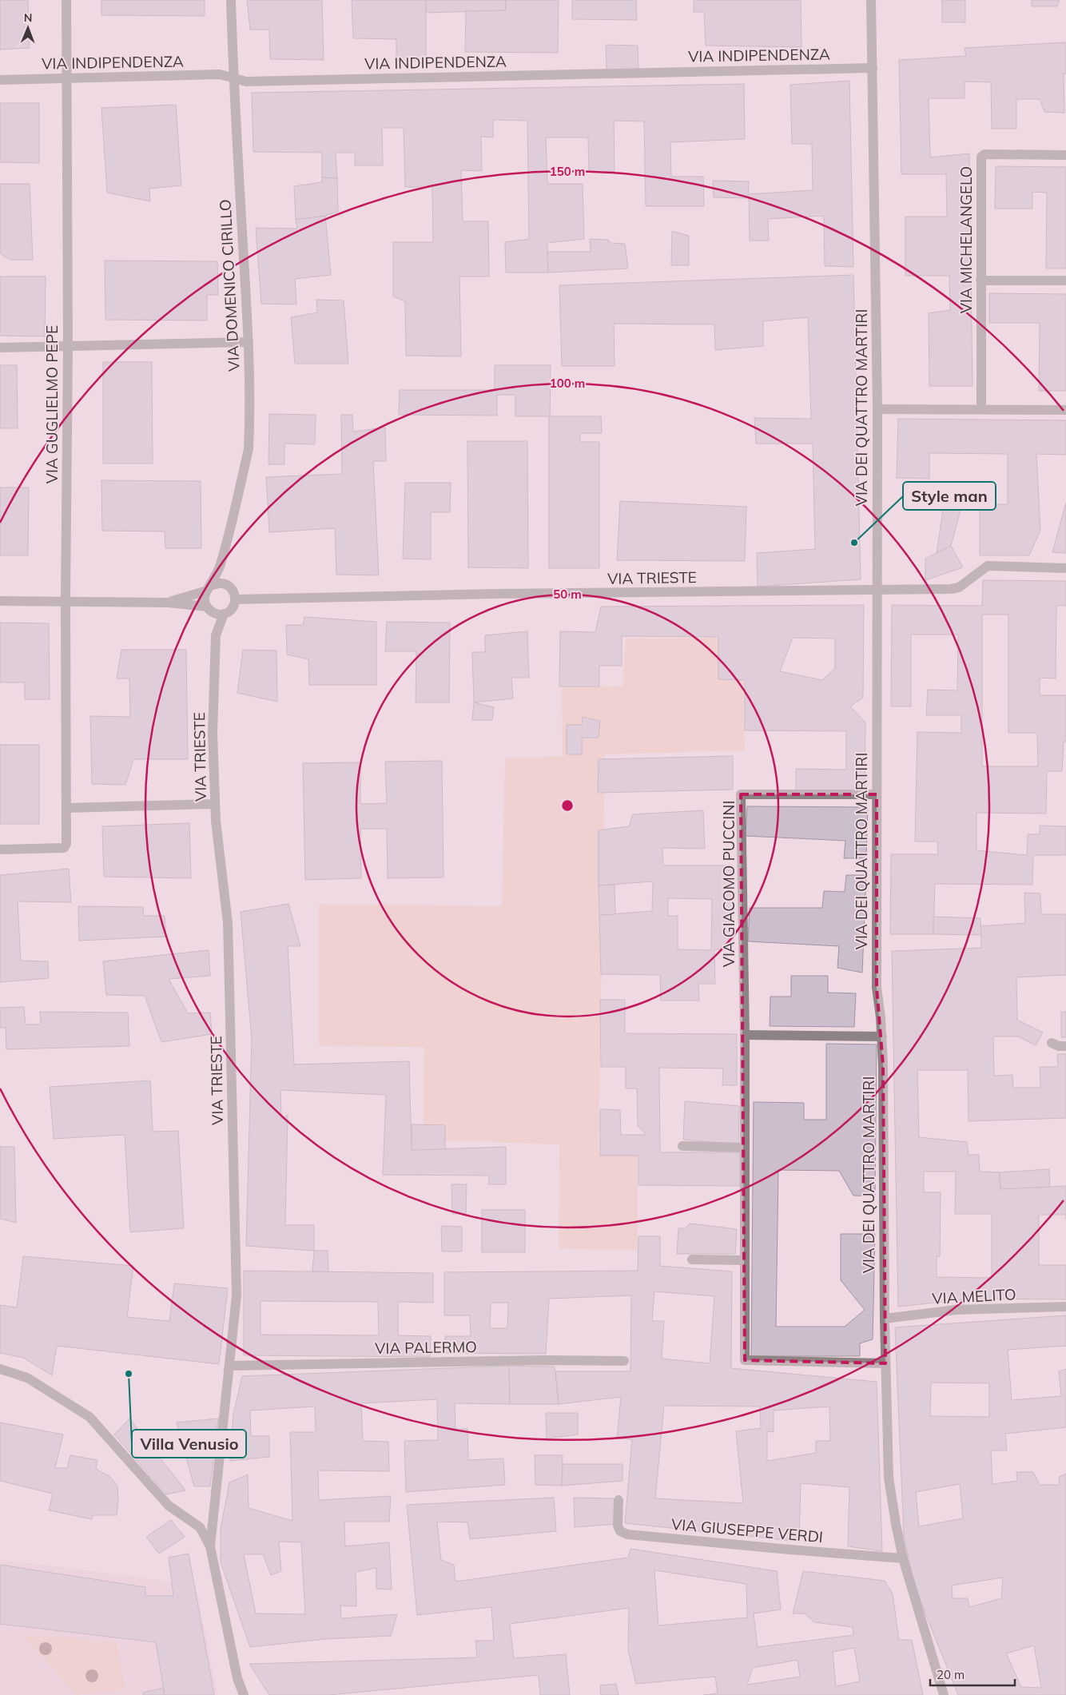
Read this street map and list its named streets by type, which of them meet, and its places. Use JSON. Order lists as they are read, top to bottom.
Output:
{
  "streets": {
    "street": [
      "VIA INDIPENDENZA",
      "VIA MICHELANGELO",
      "VIA DOMENICO CIRILLO",
      "VIA GUGLIELMO PEPE",
      "VIA DEI QUATTRO MARTIRI",
      "VIA TRIESTE",
      "VIA GIACOMO PUCCINI",
      "VIA MELITO",
      "VIA PALERMO",
      "VIA GIUSEPPE VERDI"
    ]
  },
  "crossings": [
    ["VIA INDIPENDENZA", "VIA DOMENICO CIRILLO"],
    ["VIA INDIPENDENZA", "VIA GUGLIELMO PEPE"],
    ["VIA INDIPENDENZA", "VIA DEI QUATTRO MARTIRI"],
    ["VIA DOMENICO CIRILLO", "VIA TRIESTE"],
    ["VIA DEI QUATTRO MARTIRI", "VIA TRIESTE"],
    ["VIA DEI QUATTRO MARTIRI", "VIA GIACOMO PUCCINI"],
    ["VIA DEI QUATTRO MARTIRI", "VIA MELITO"],
    ["VIA DEI QUATTRO MARTIRI", "VIA GIUSEPPE VERDI"],
    ["VIA TRIESTE", "VIA PALERMO"]
  ],
  "places": ["Style man", "Villa Venusio"],
  "scale_bar": "20 m",
  "north": "top",
  "rings": ["150 m", "100 m", "50 m"]
}
